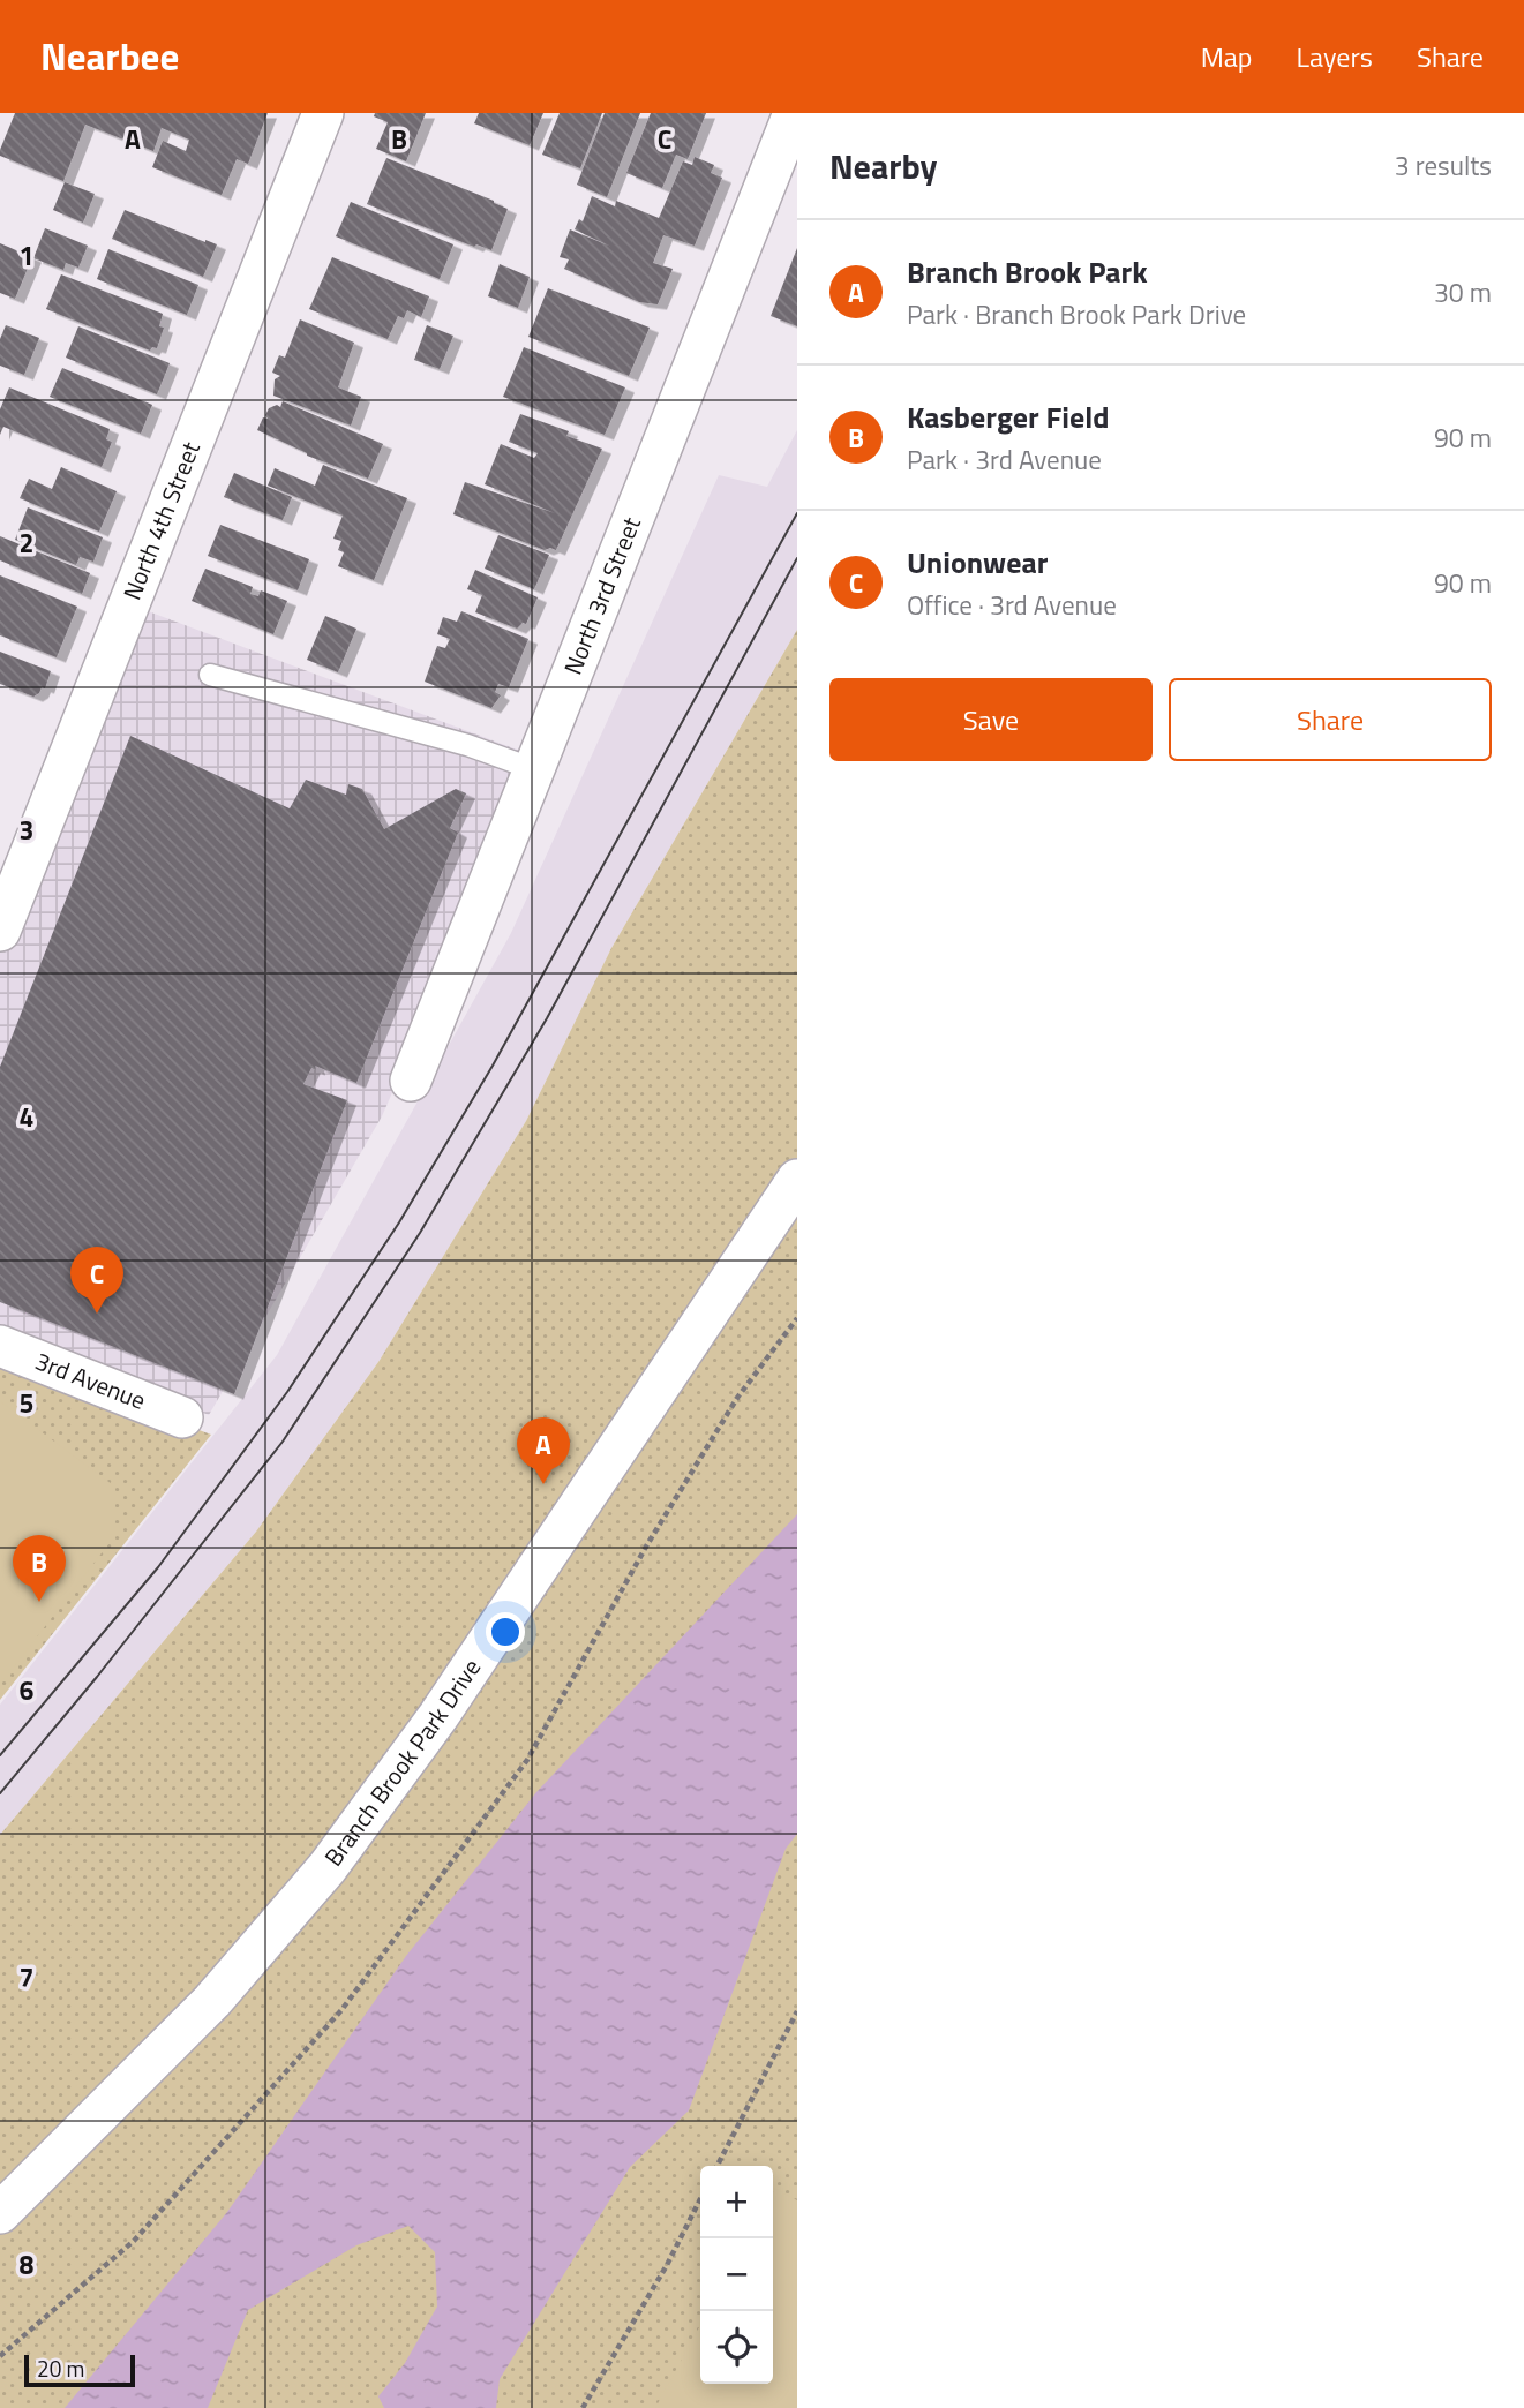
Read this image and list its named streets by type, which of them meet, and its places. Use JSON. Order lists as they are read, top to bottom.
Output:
{
  "streets": {
    "street": [
      "North 4th Street",
      "North 3rd Street",
      "3rd Avenue",
      "Branch Brook Park Drive"
    ]
  },
  "scale_bar": "20 m",
  "page": {
    "header": "Nearbee",
    "nav": ["Map", "Layers", "Share"],
    "heading": ["Nearby", "3 results"],
    "list": [
      {
        "mark": "A",
        "name": "Branch Brook Park",
        "note": "Park · Branch Brook Park Drive",
        "value": "30 m"
      },
      {
        "mark": "B",
        "name": "Kasberger Field",
        "note": "Park · 3rd Avenue",
        "value": "90 m"
      },
      {
        "mark": "C",
        "name": "Unionwear",
        "note": "Office · 3rd Avenue",
        "value": "90 m"
      }
    ],
    "buttons": ["Save", "Share"],
    "pins": ["C", "A", "B"],
    "map_buttons": ["+", "−"],
    "scale": "20 m"
  },
  "grid": {
    "columns": ["A", "B", "C"],
    "rows": [
      "1",
      "2",
      "3",
      "4",
      "5",
      "6",
      "7",
      "8"
    ]
  }
}
